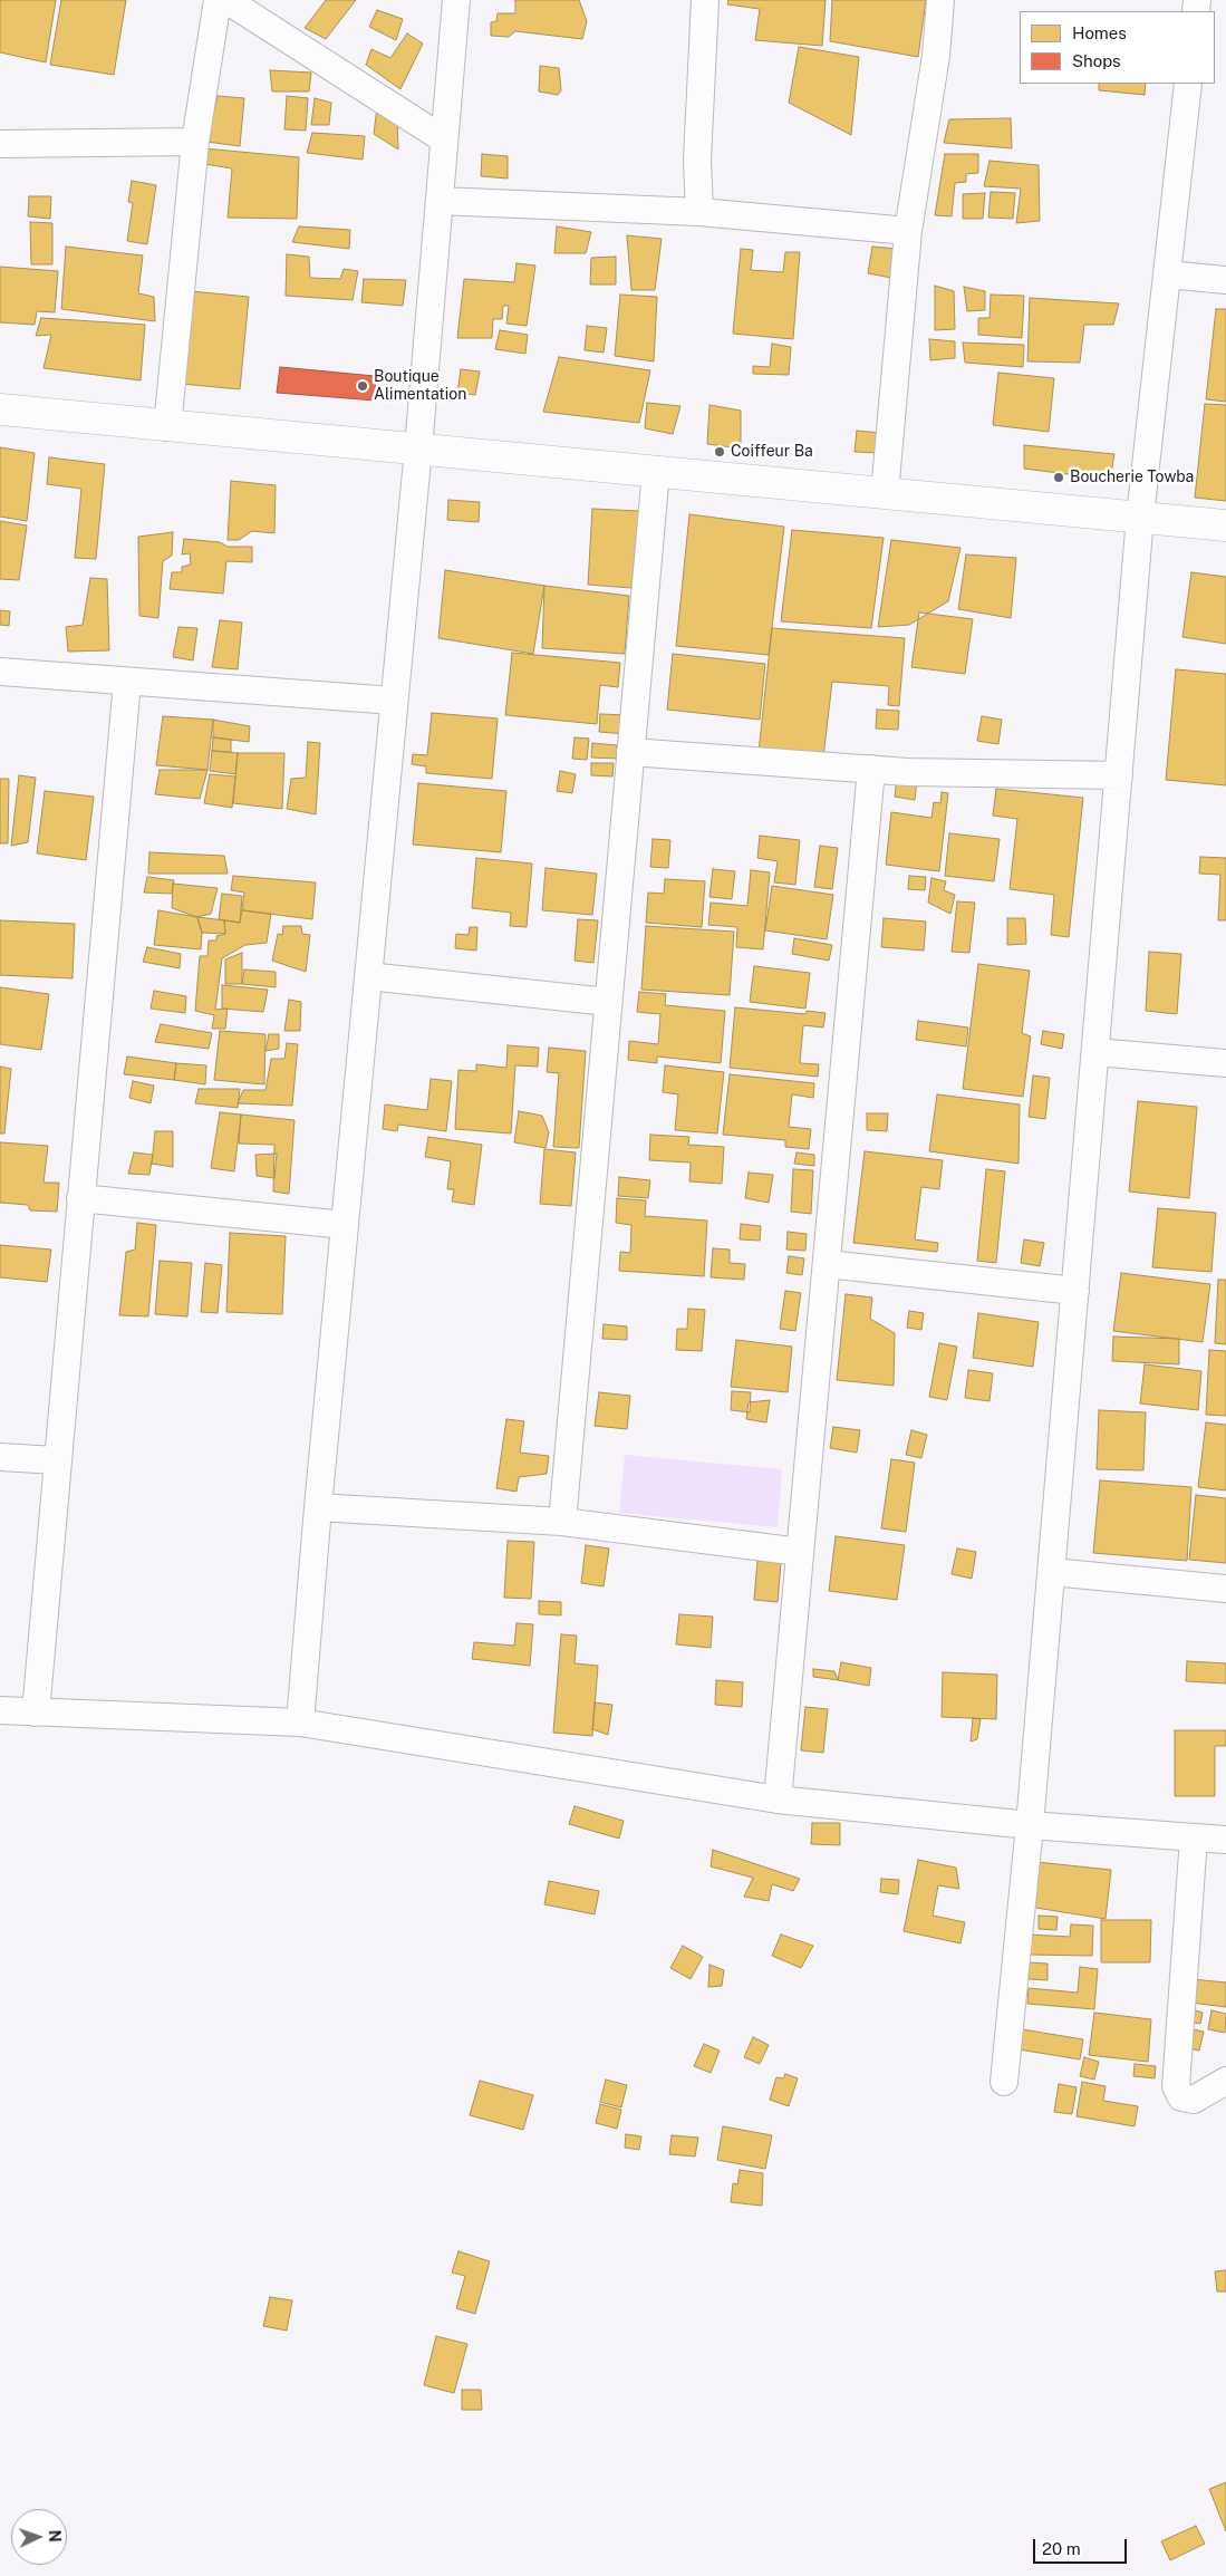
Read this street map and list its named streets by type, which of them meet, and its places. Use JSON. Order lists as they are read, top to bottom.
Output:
{
  "places": ["Boutique Alimentation", "Coiffeur Ba", "Boucherie Towba"],
  "legend": ["Homes", "Shops"],
  "scale_bar": "20 m",
  "north": "right"
}
